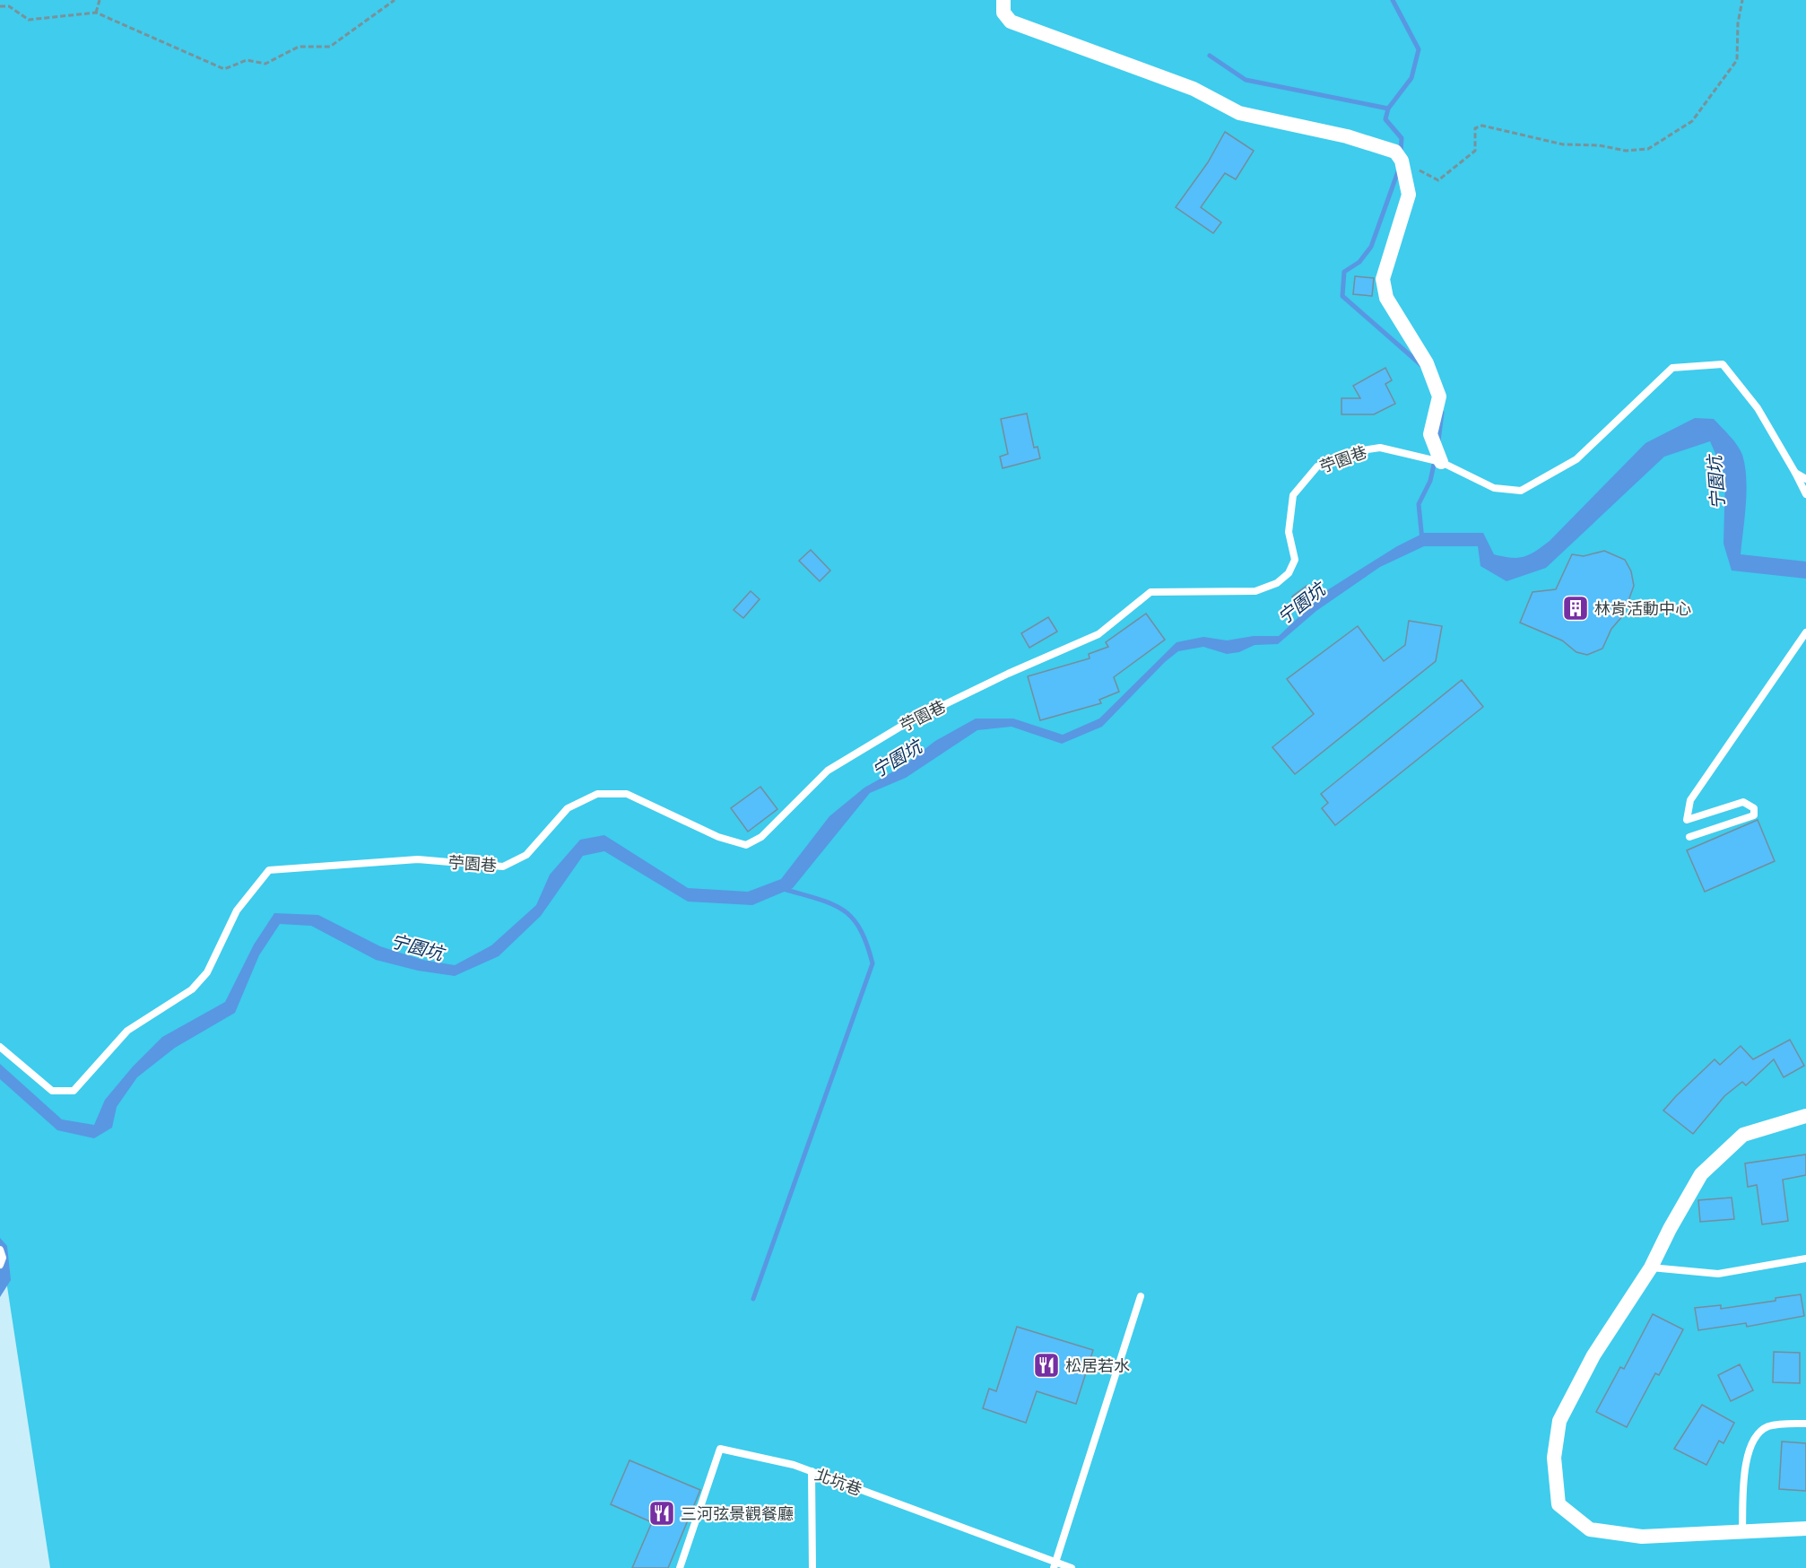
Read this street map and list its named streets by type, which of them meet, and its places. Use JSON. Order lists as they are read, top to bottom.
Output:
{
  "streets": {
    "lane": ["苧園巷", "北坑巷"]
  },
  "water": ["宁園坑"],
  "places": {
    "building": ["林肯活動中心"],
    "restaurant": ["松居若水", "三河弦景觀餐廳"]
  }
}
